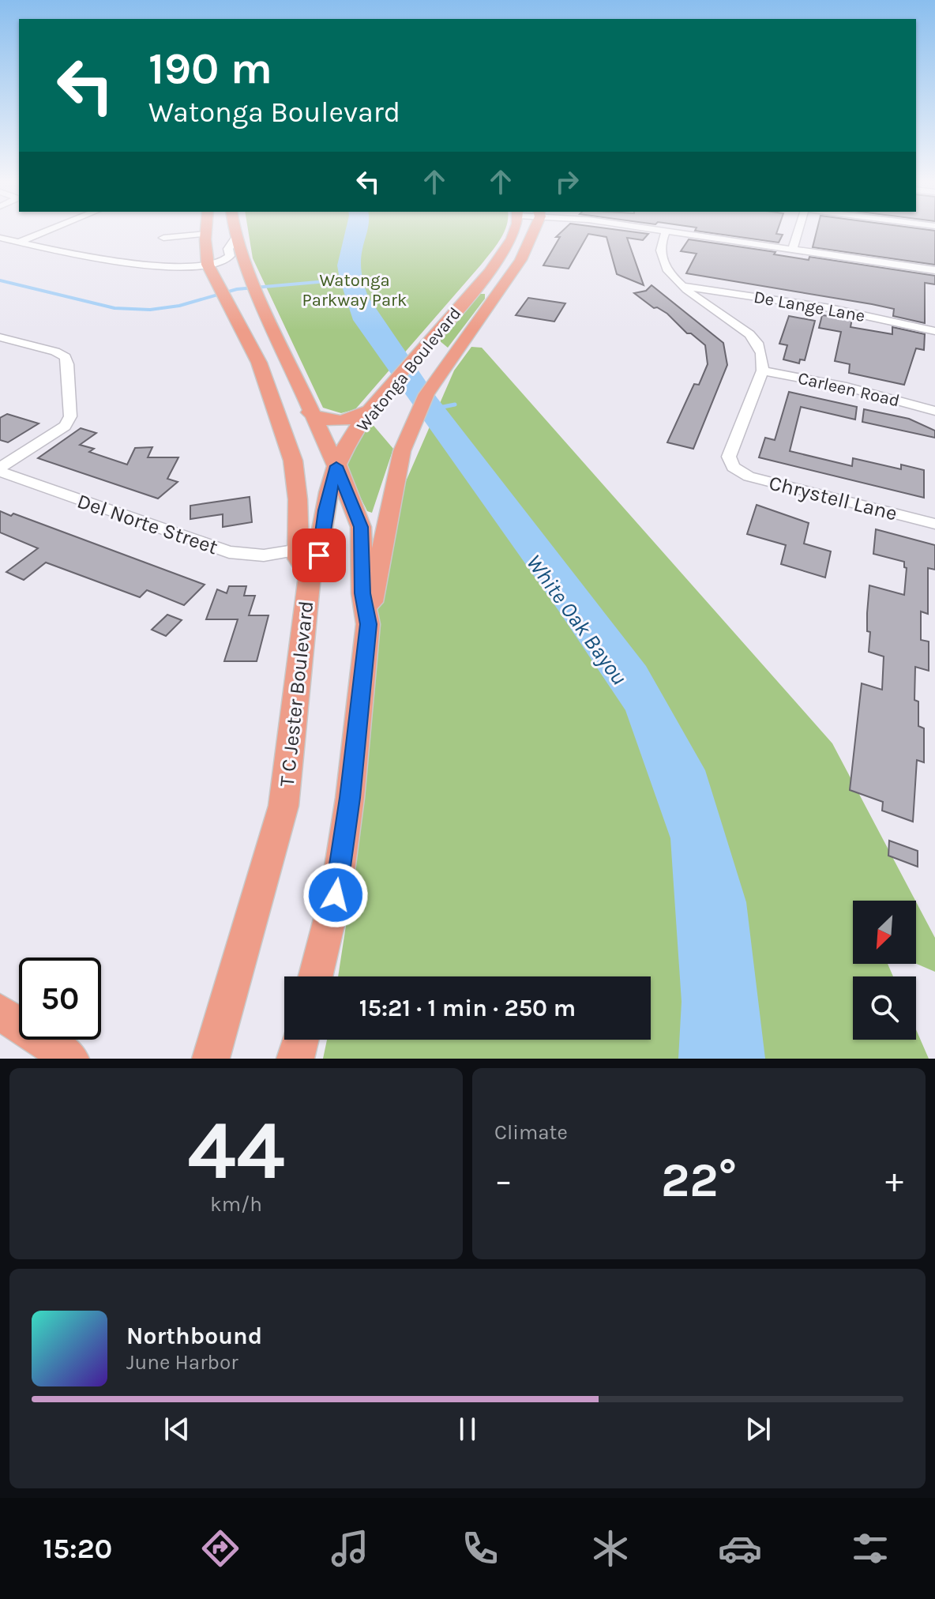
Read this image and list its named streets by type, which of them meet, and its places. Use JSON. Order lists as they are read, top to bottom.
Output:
{
  "streets": {
    "main road": ["Watonga Boulevard", "T C Jester Boulevard"],
    "street": [
      "De Lange Lane",
      "Carleen Road",
      "Chrystell Lane",
      "Del Norte Street"
    ]
  },
  "crossings": [
    ["Watonga Boulevard", "Del Norte Street"],
    ["Watonga Boulevard", "T C Jester Boulevard"],
    ["Carleen Road", "Chrystell Lane"],
    ["Del Norte Street", "T C Jester Boulevard"]
  ],
  "water": ["White Oak Bayou"],
  "parks": ["Watonga Parkway Park"],
  "north": "bottom left",
  "page": {
    "turn": ["190 m", "Watonga Boulevard"],
    "limit": "50",
    "trip": "15:21 · 1 min · 250 m",
    "tile": [
      ["44", "km/h"],
      "Climate"
    ],
    "heat": ["−", "22°", "+"],
    "song": ["Northbound", "June Harbor"],
    "tabs": "15:20"
  }
}
